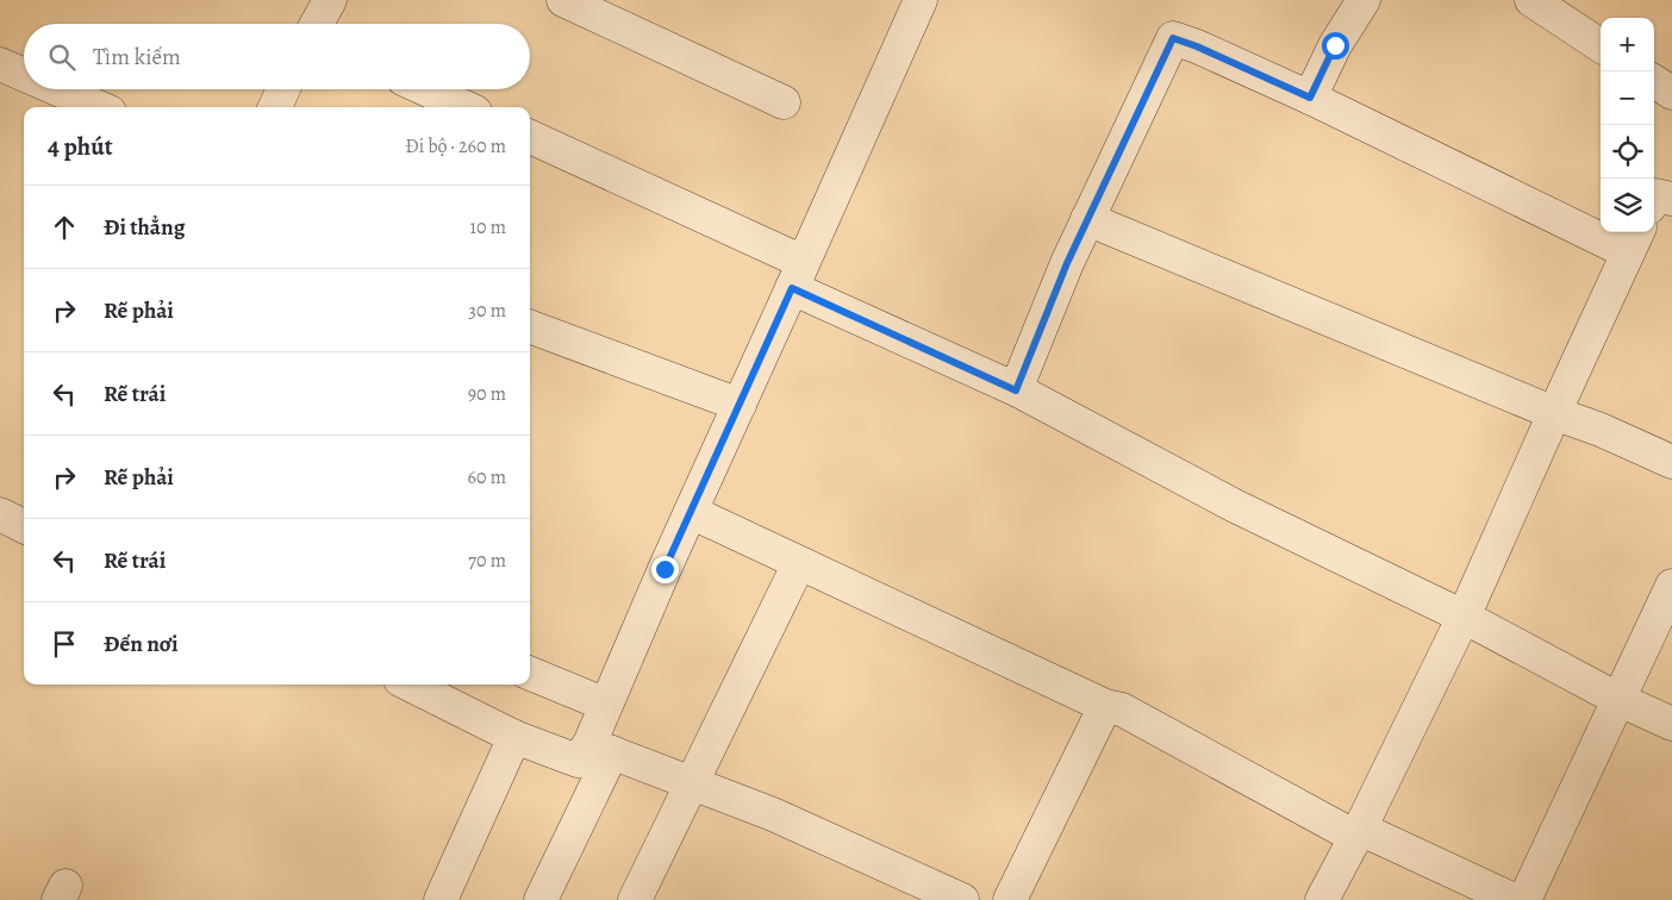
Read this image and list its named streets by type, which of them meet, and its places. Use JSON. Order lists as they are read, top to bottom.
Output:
{
  "page": {
    "map_buttons": ["+", "−"],
    "search": "Tìm kiếm",
    "heading": ["4 phút", "Đi bộ · 260 m"],
    "list": [
      ["Đi thẳng", "10 m"],
      ["Rẽ phải", "30 m"],
      ["Rẽ trái", "90 m"],
      ["Rẽ phải", "60 m"],
      ["Rẽ trái", "70 m"],
      "Đến nơi"
    ]
  }
}
